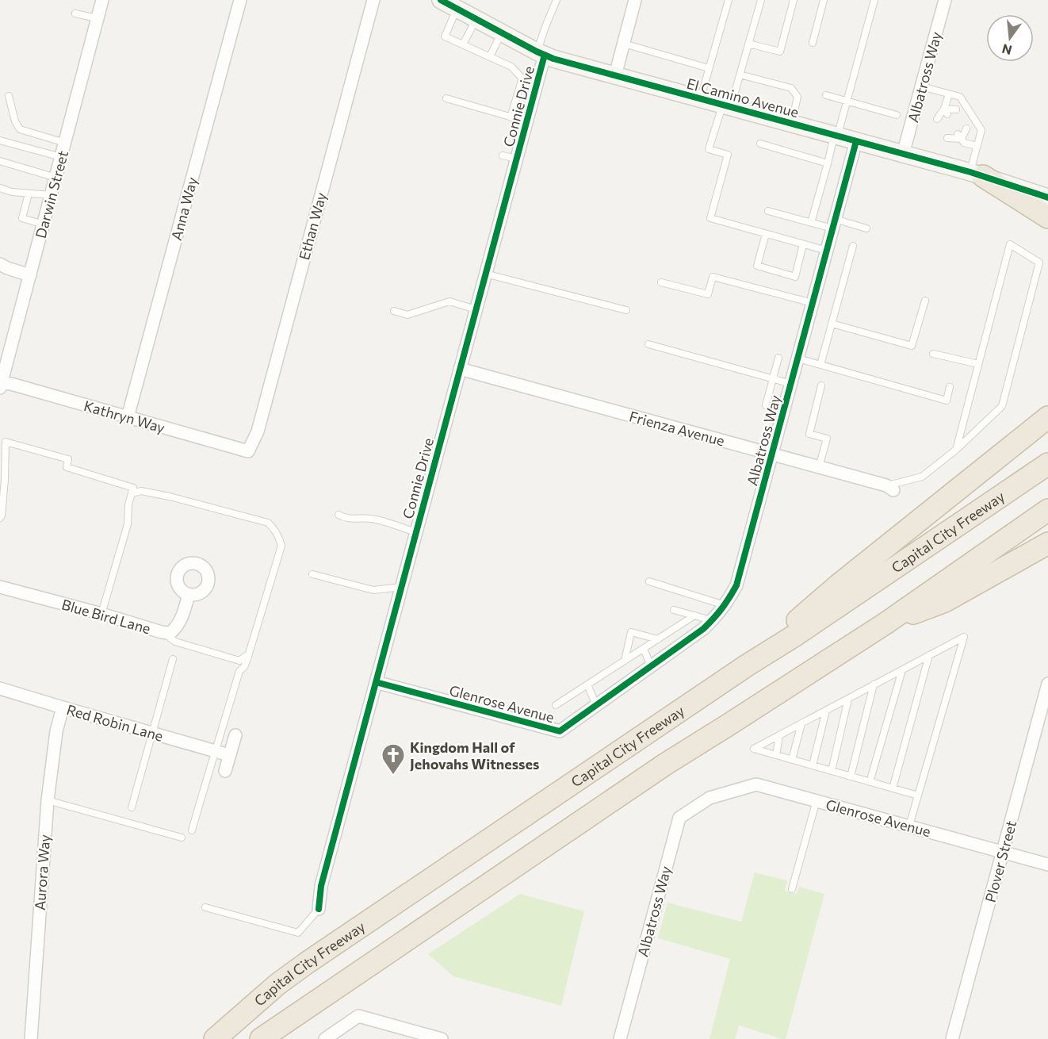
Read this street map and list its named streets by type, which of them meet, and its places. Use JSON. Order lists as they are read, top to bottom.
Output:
{
  "streets": {
    "highway": ["Capital City Freeway"],
    "main road": ["El Camino Avenue"],
    "street": [
      "Albatross Way",
      "Connie Drive",
      "Darwin Street",
      "Anna Way",
      "Ethan Way",
      "Kathryn Way",
      "Frienza Avenue",
      "Blue Bird Lane",
      "Glenrose Avenue",
      "Red Robin Lane",
      "Plover Street",
      "Aurora Way"
    ]
  },
  "crossings": [
    ["Albatross Way", "El Camino Avenue"],
    ["Albatross Way", "Frienza Avenue"],
    ["Albatross Way", "Glenrose Avenue"],
    ["El Camino Avenue", "Connie Drive"],
    ["Connie Drive", "Frienza Avenue"],
    ["Connie Drive", "Glenrose Avenue"],
    ["Darwin Street", "Kathryn Way"],
    ["Anna Way", "Kathryn Way"],
    ["Ethan Way", "Kathryn Way"],
    ["Glenrose Avenue", "Plover Street"],
    ["Red Robin Lane", "Aurora Way"]
  ],
  "places": {
    "church": ["Kingdom Hall of Jehovahs Witnesses"]
  },
  "north": "bottom"
}
